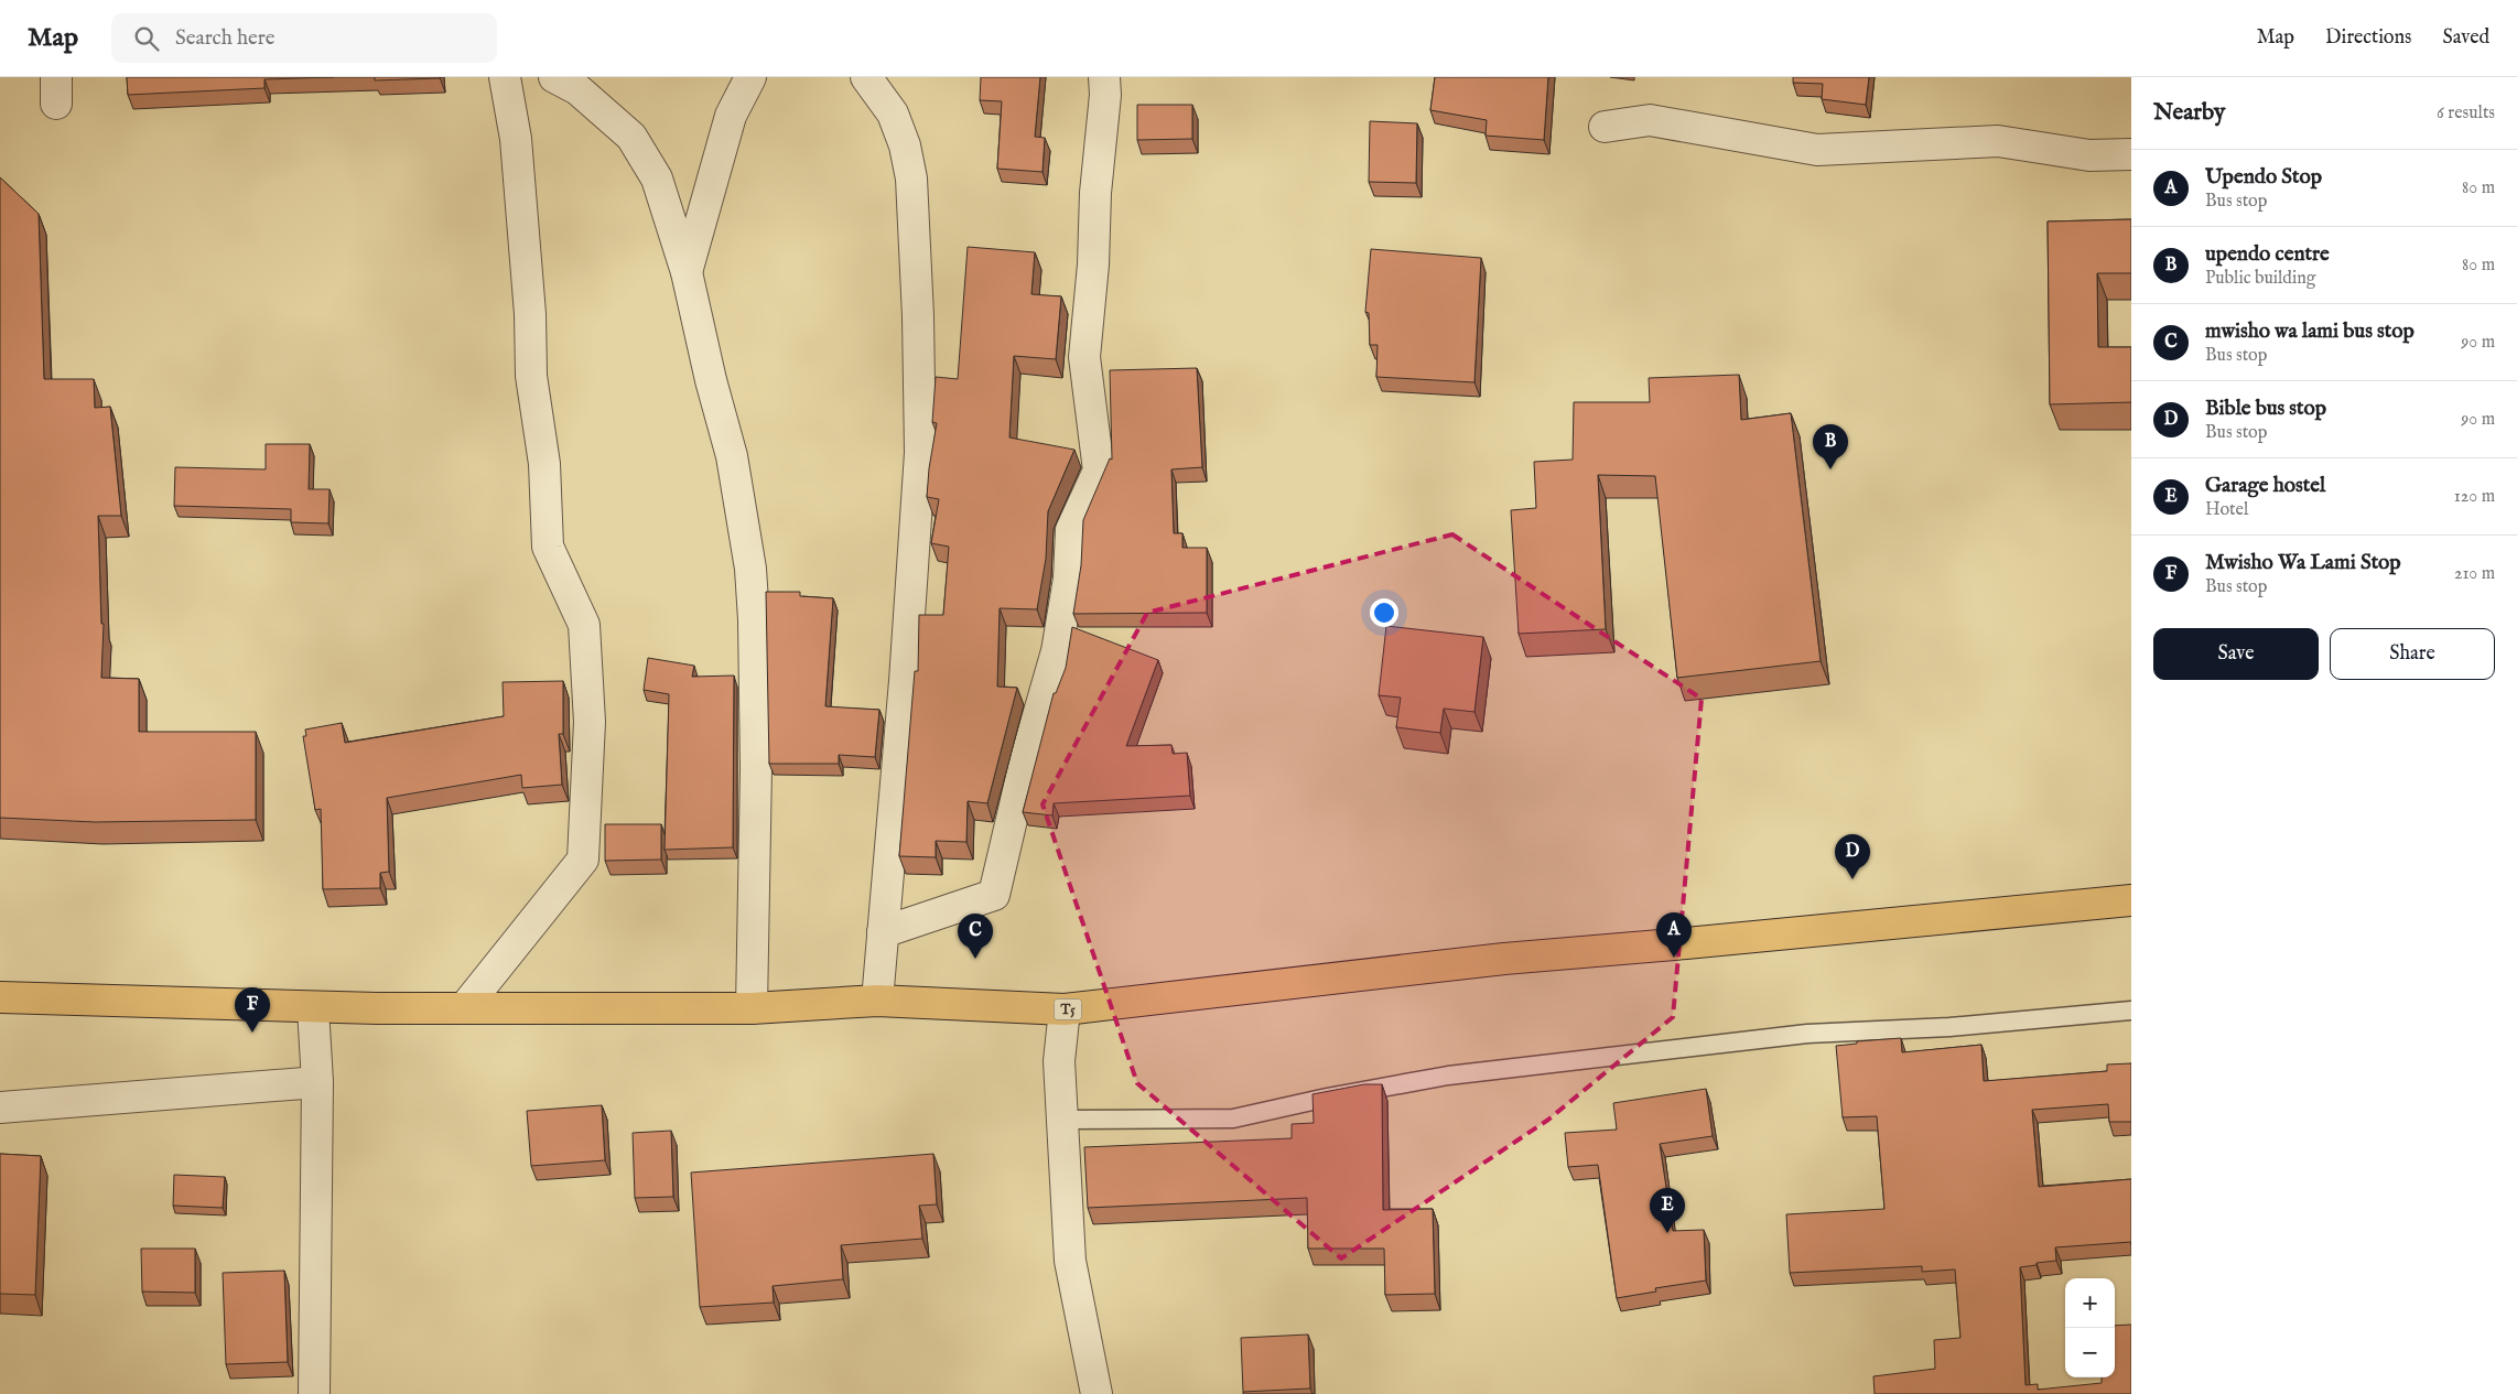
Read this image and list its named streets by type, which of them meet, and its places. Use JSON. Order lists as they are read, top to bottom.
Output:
{
  "streets": {
    "highway": ["T5"]
  },
  "page": {
    "header": "Map",
    "search": "Search here",
    "nav": ["Map", "Directions", "Saved"],
    "heading": ["Nearby", "6 results"],
    "list": [
      {
        "mark": "A",
        "name": "Upendo Stop",
        "note": "Bus stop",
        "value": "80 m"
      },
      {
        "mark": "B",
        "name": "upendo centre",
        "note": "Public building",
        "value": "80 m"
      },
      {
        "mark": "C",
        "name": "mwisho wa lami bus stop",
        "note": "Bus stop",
        "value": "90 m"
      },
      {
        "mark": "D",
        "name": "Bible bus stop",
        "note": "Bus stop",
        "value": "90 m"
      },
      {
        "mark": "E",
        "name": "Garage hostel",
        "note": "Hotel",
        "value": "120 m"
      },
      {
        "mark": "F",
        "name": "Mwisho Wa Lami Stop",
        "note": "Bus stop",
        "value": "210 m"
      }
    ],
    "pins": [
      "B",
      "D",
      "A",
      "C",
      "F",
      "E"
    ],
    "buttons": ["Save", "Share"],
    "map_buttons": ["+", "−"]
  }
}
